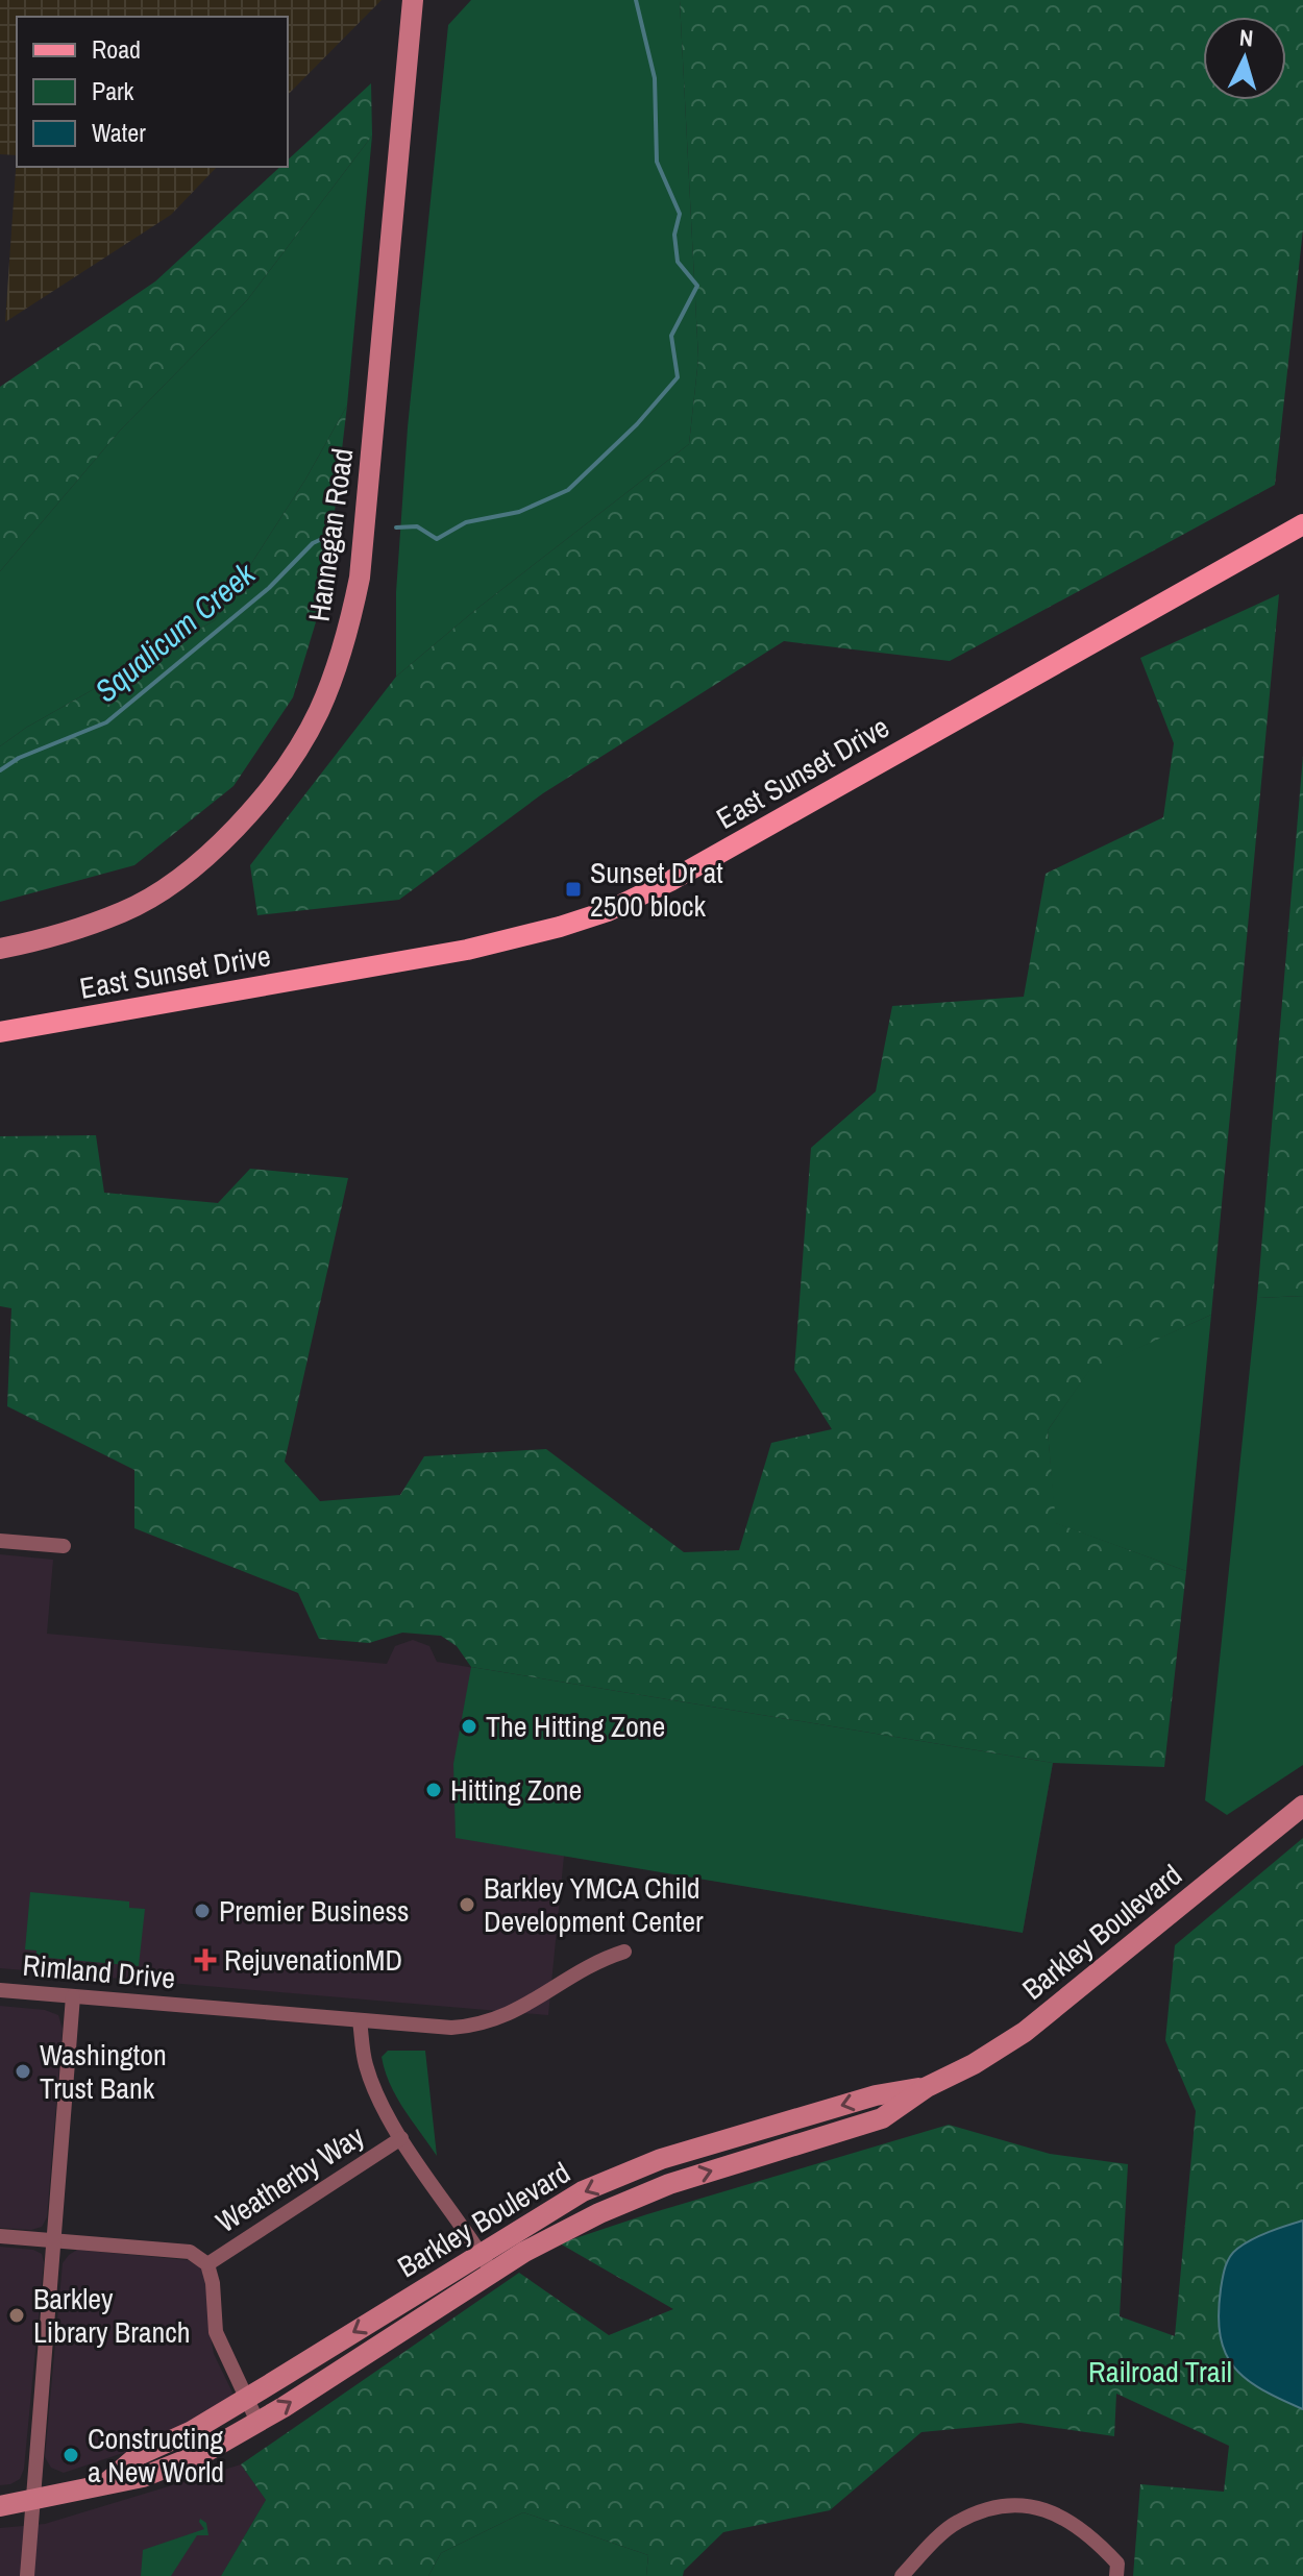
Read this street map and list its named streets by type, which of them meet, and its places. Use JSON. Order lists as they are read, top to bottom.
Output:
{
  "streets": {
    "main road": ["Hannegan Road", "East Sunset Drive", "Barkley Boulevard"],
    "street": ["Rimland Drive", "Weatherby Way"]
  },
  "water": ["Squalicum Creek"],
  "parks": ["Railroad Trail"],
  "places": {
    "transit": ["Sunset Dr at 2500 block"],
    "other": [
      "The Hitting Zone",
      "Hitting Zone",
      "Barkley YMCA Child Development Center",
      "Premier Business",
      "Washington Trust Bank",
      "Barkley Library Branch",
      "Constructing a New World"
    ],
    "health": ["RejuvenationMD"]
  },
  "legend": ["Road", "Park", "Water"],
  "north": "top"
}
